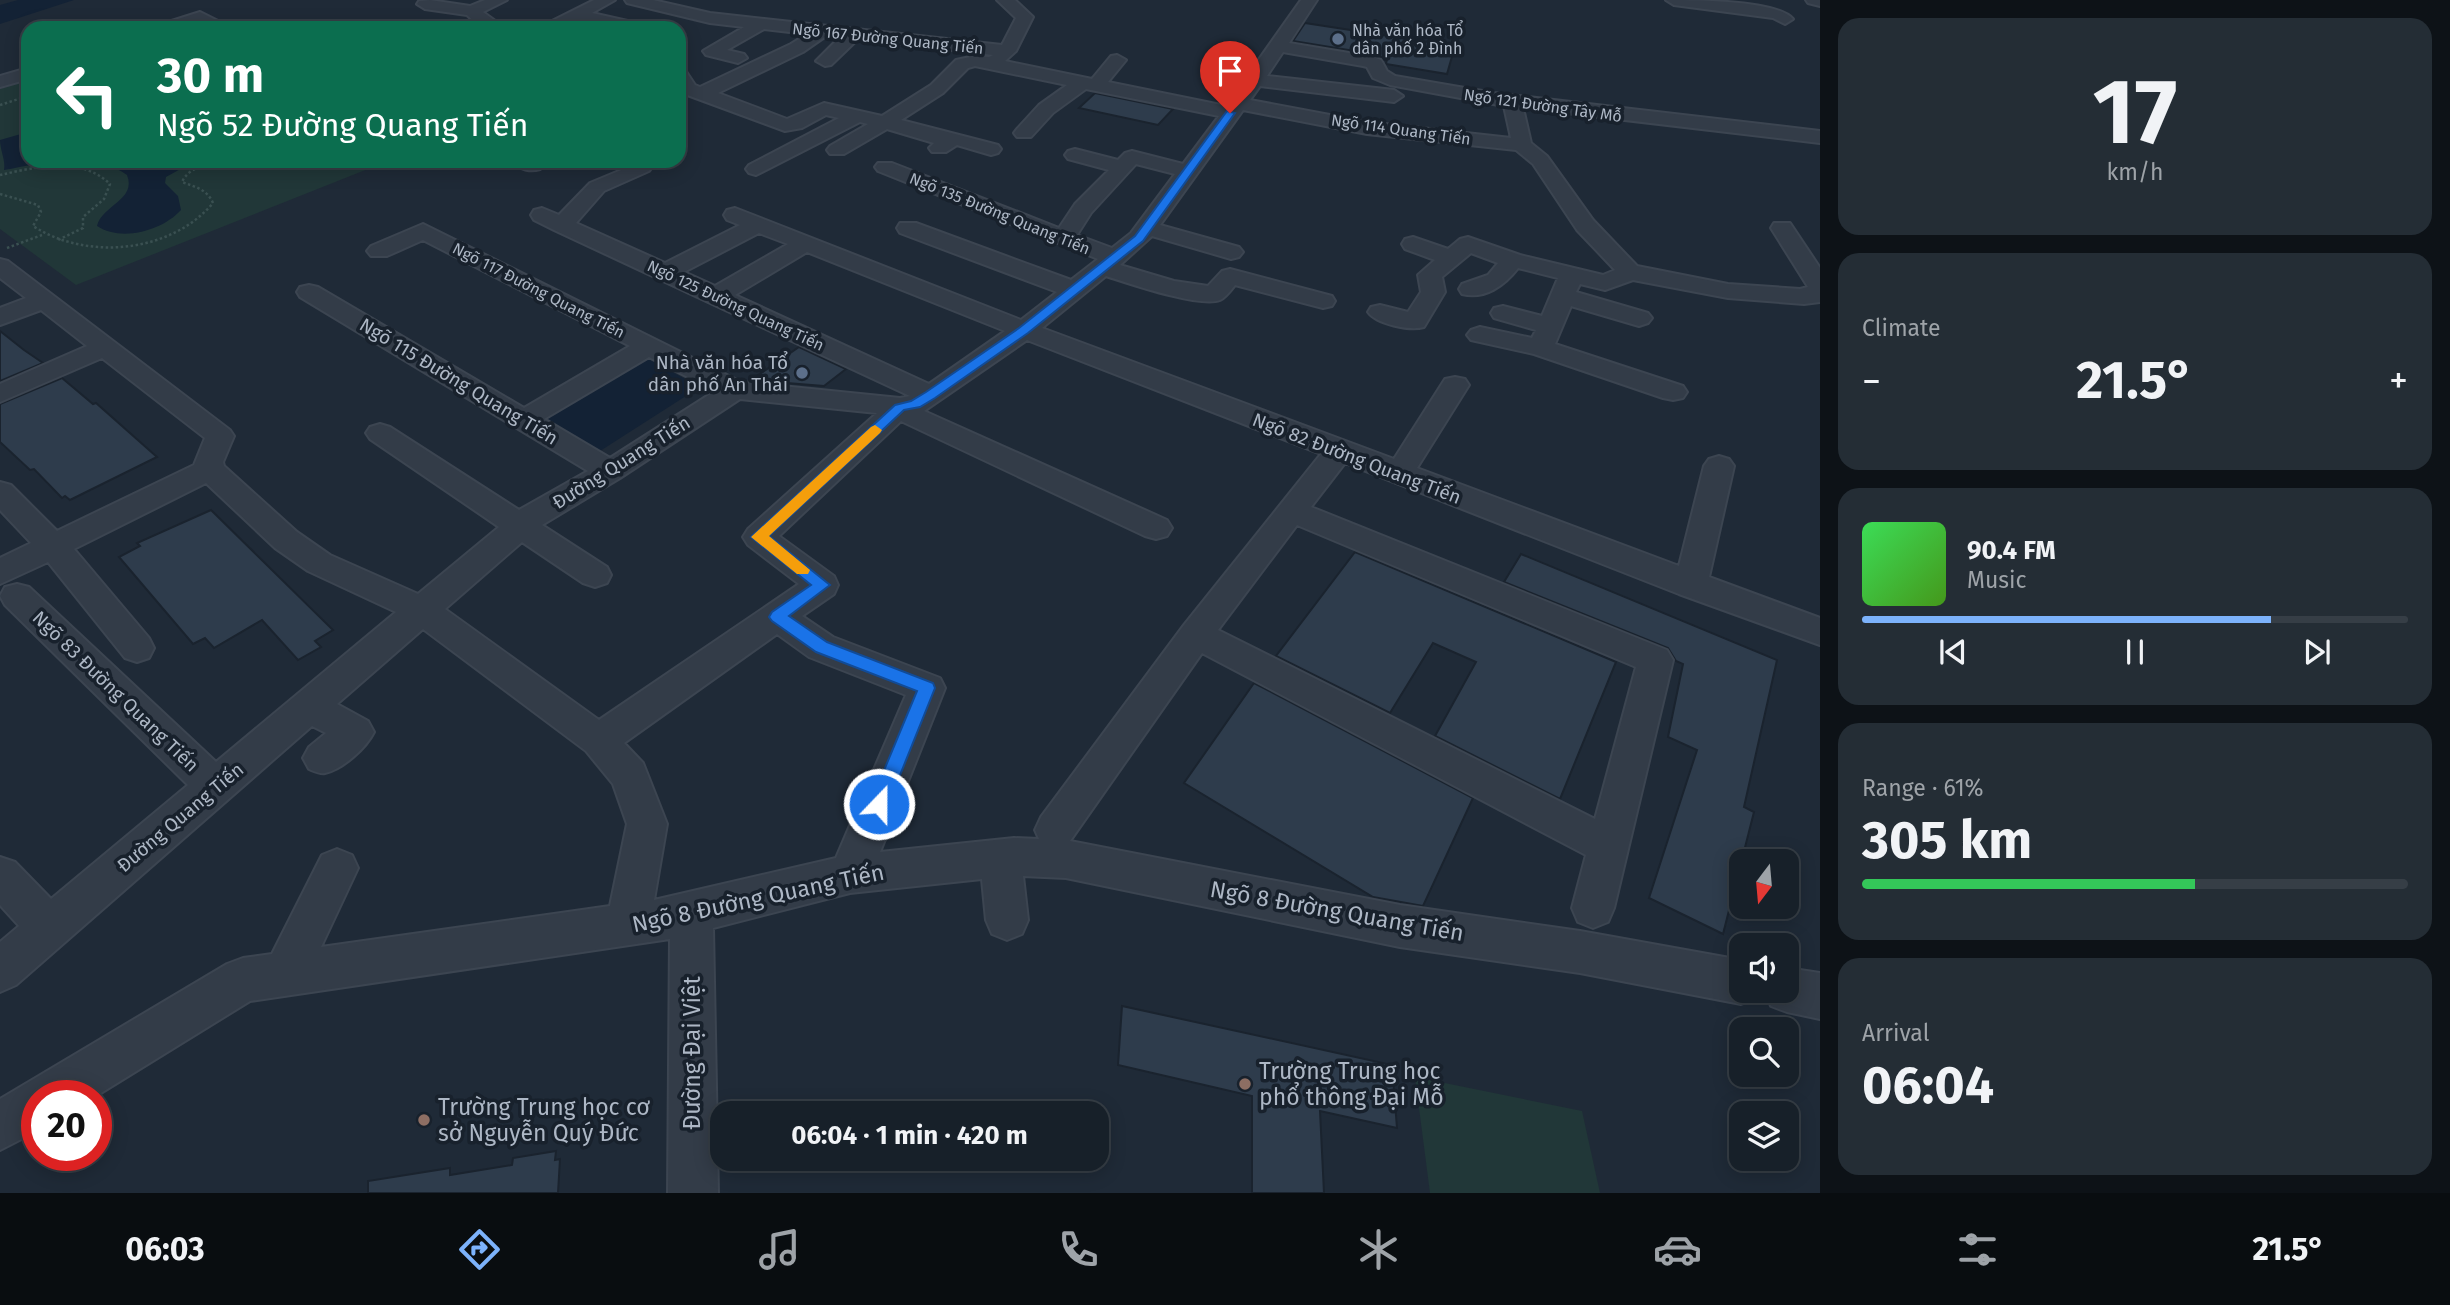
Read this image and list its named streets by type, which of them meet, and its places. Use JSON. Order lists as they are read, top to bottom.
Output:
{
  "streets": {
    "street": [
      "Ngõ 167 Đường Quang Tiến",
      "Ngõ 121 Đường Tây Mỗ",
      "Ngõ 114 Quang Tiến",
      "Ngõ 135 Đường Quang Tiến",
      "Ngõ 117 Đường Quang Tiến",
      "Ngõ 125 Đường Quang Tiến",
      "Ngõ 115 Đường Quang Tiến",
      "Ngõ 82 Đường Quang Tiến",
      "Đường Quang Tiến",
      "Ngõ 83 Đường Quang Tiến",
      "Ngõ 8 Đường Quang Tiến",
      "Đường Đại Việt"
    ]
  },
  "crossings": [
    ["Ngõ 167 Đường Quang Tiến", "Ngõ 114 Quang Tiến"],
    ["Ngõ 117 Đường Quang Tiến", "Đường Quang Tiến"],
    ["Ngõ 115 Đường Quang Tiến", "Đường Quang Tiến"],
    ["Đường Quang Tiến", "Ngõ 83 Đường Quang Tiến"],
    ["Ngõ 8 Đường Quang Tiến", "Đường Đại Việt"]
  ],
  "places": [
    "Nhà văn hóa Tổ dân phố 2 Đình",
    "Nhà văn hóa Tổ dân phố An Thái",
    "Trường Trung học phổ thông Đại Mỗ",
    "Trường Trung học cơ sở Nguyễn Quý Đức"
  ],
  "north": "bottom",
  "page": {
    "tile": [
      ["17", "km/h"],
      "Climate",
      ["Range · 61%", "305 km"],
      ["Arrival", "06:04"]
    ],
    "turn": ["30 m", "Ngõ 52 Đường Quang Tiến"],
    "heat": ["−", "21.5°", "+"],
    "song": ["90.4 FM", "Music"],
    "limit": "20",
    "trip": "06:04 · 1 min · 420 m",
    "tabs": ["06:03", "21.5°"]
  }
}
